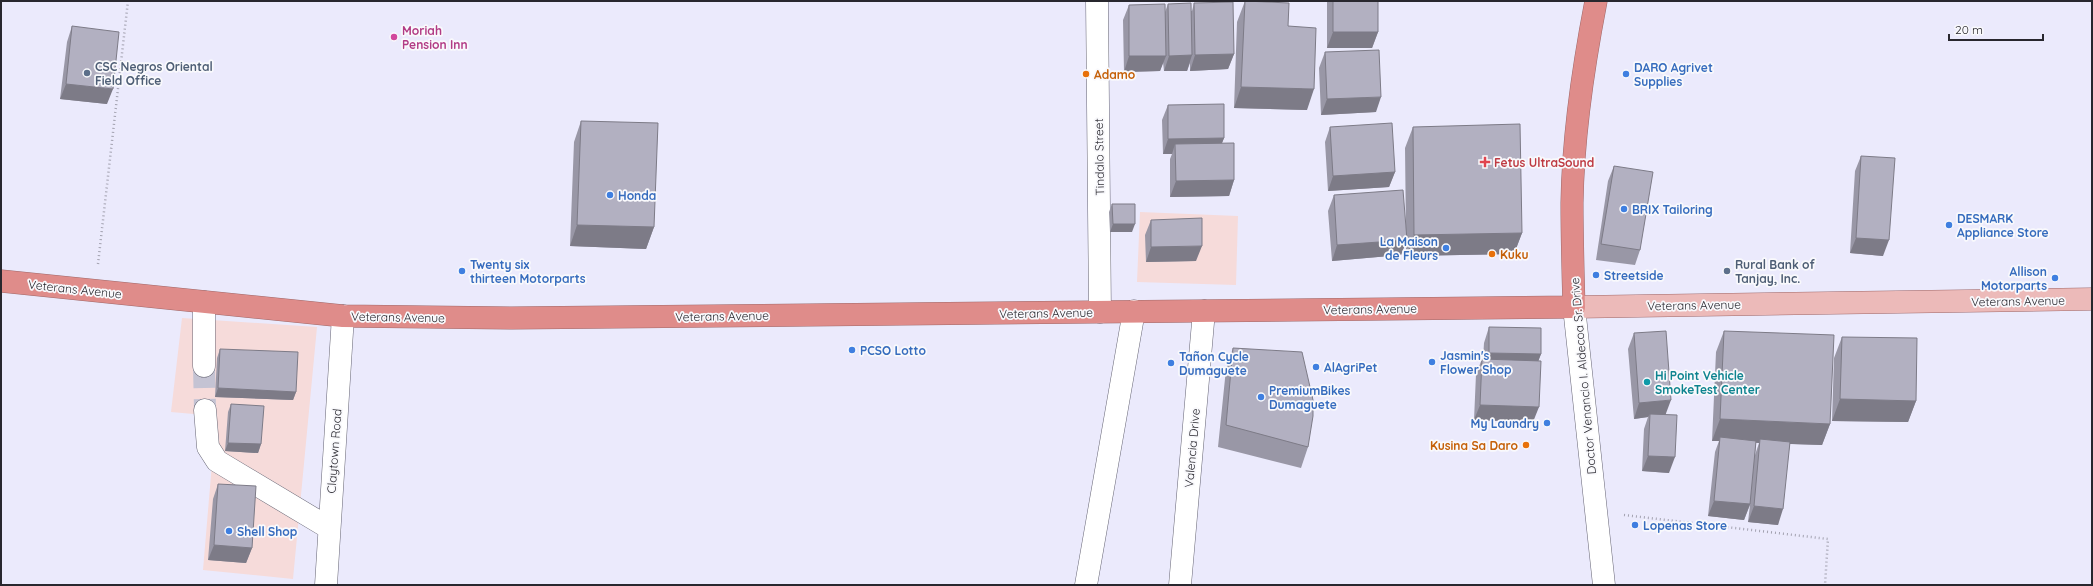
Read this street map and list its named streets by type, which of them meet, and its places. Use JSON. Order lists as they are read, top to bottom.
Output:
{
  "streets": {
    "highway": ["Veterans Avenue", "Doctor Venancio I. Aldecoa Sr. Drive"],
    "street": ["Tindalo Street", "Valencia Drive", "Claytown Road"]
  },
  "crossings": [
    ["Tindalo Street", "Veterans Avenue"],
    ["Veterans Avenue", "Doctor Venancio I. Aldecoa Sr. Drive"],
    ["Veterans Avenue", "Valencia Drive"],
    ["Veterans Avenue", "Claytown Road"]
  ],
  "places": {
    "other": [
      "Moriah Pension Inn",
      "CSC Negros Oriental Field Office",
      "Adamo",
      "DARO Agrivet Supplies",
      "Honda",
      "BRIX Tailoring",
      "DESMARK Appliance Store",
      "La Maison de Fleurs",
      "Kuku",
      "Twenty six thirteen Motorparts",
      "Rural Bank of Tanjay, Inc.",
      "Streetside",
      "Allison Motorparts",
      "PCSO Lotto",
      "Jasmin's Flower Shop",
      "Tañon Cycle Dumaguete",
      "AlAgriPet",
      "Hi Point Vehicle SmokeTest Center",
      "PremiumBikes Dumaguete",
      "My Laundry",
      "Kusina Sa Daro",
      "Lopenas Store",
      "Shell Shop"
    ],
    "health": ["Fetus UltraSound"]
  },
  "scale_bar": "20 m"
}
